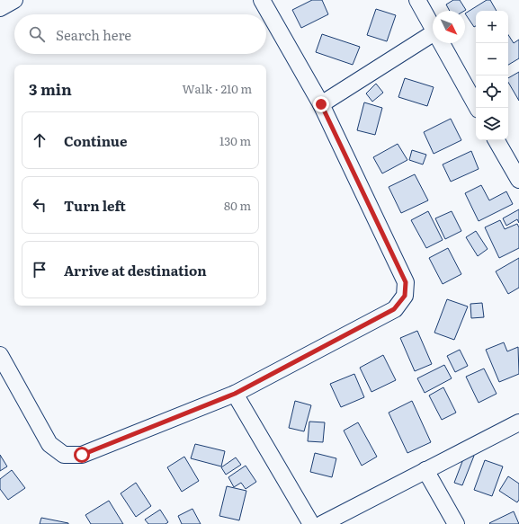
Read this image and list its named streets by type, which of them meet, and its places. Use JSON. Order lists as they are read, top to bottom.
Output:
{
  "north": "bottom right",
  "page": {
    "map_buttons": ["+", "−"],
    "search": "Search here",
    "heading": ["3 min", "Walk · 210 m"],
    "list": [
      ["Continue", "130 m"],
      ["Turn left", "80 m"],
      "Arrive at destination"
    ]
  }
}
